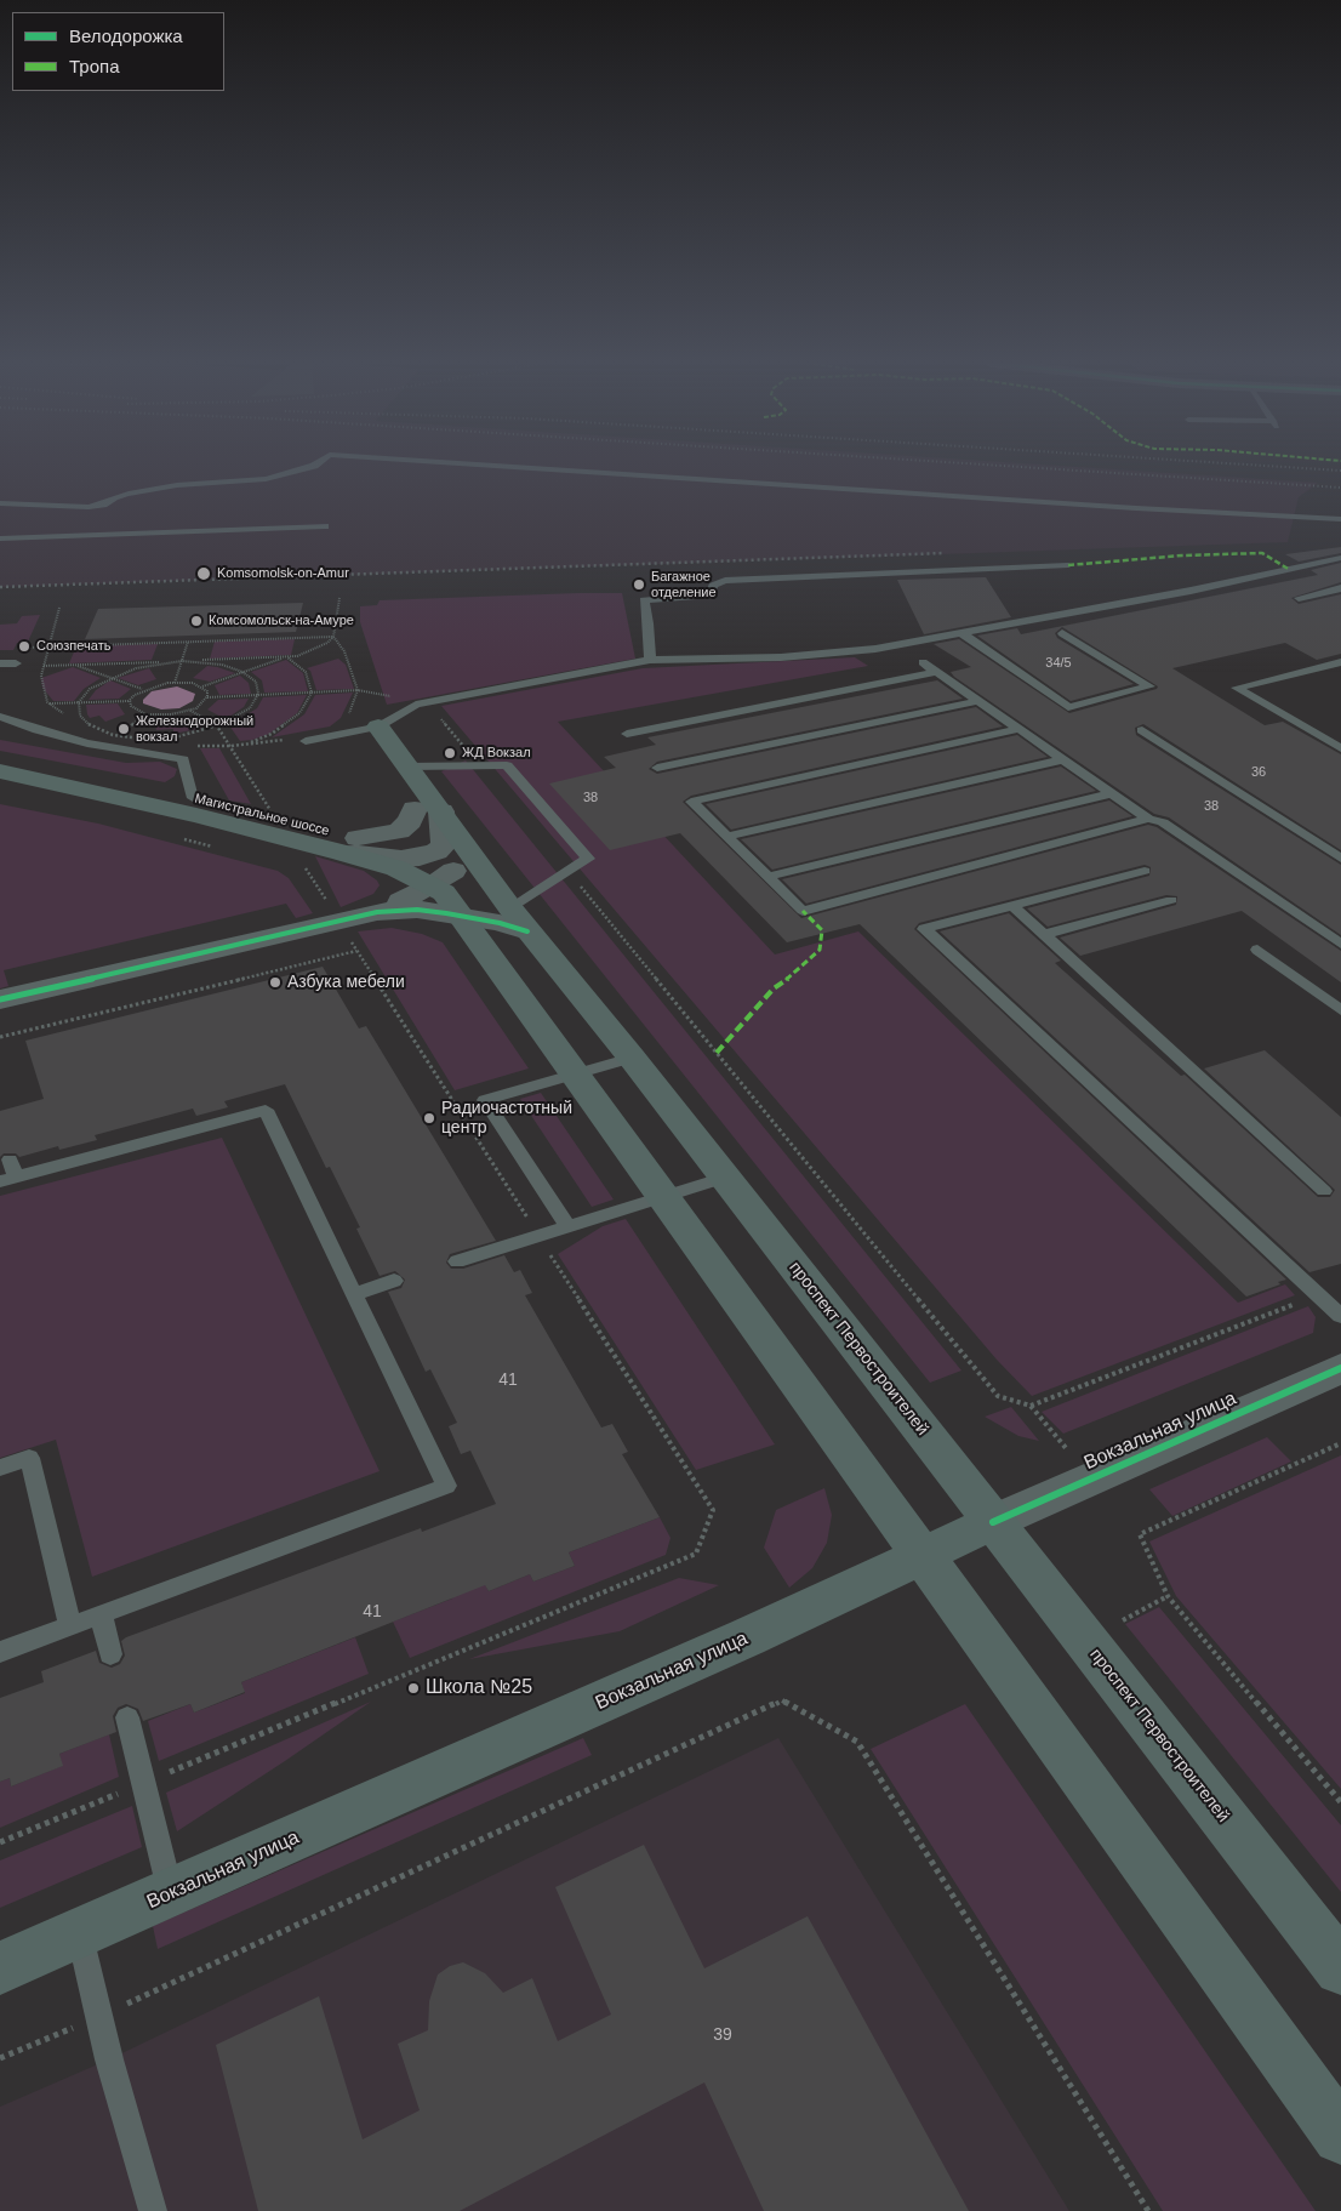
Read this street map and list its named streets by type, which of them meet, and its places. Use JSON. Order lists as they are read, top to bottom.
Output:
{
  "streets": {
    "main road": ["Магистральное шоссе", "проспект Первостроителей", "Вокзальная улица"]
  },
  "crossings": [
    ["Магистральное шоссе", "проспект Первостроителей"],
    ["проспект Первостроителей", "Вокзальная улица"]
  ],
  "places": [
    "Komsomolsk-on-Amur",
    "Багажное отделение",
    "Комсомольск-на-Амуре",
    "Союзпечать",
    "Железнодорожный вокзал",
    "ЖД Вокзал",
    "Азбука мебели",
    "Радиочастотный центр",
    "Школа №25"
  ],
  "house_numbers": [
    "34/5",
    "36",
    "38",
    "38",
    "41",
    "41",
    "39"
  ],
  "legend": ["Велодорожка", "Тропа"]
}
